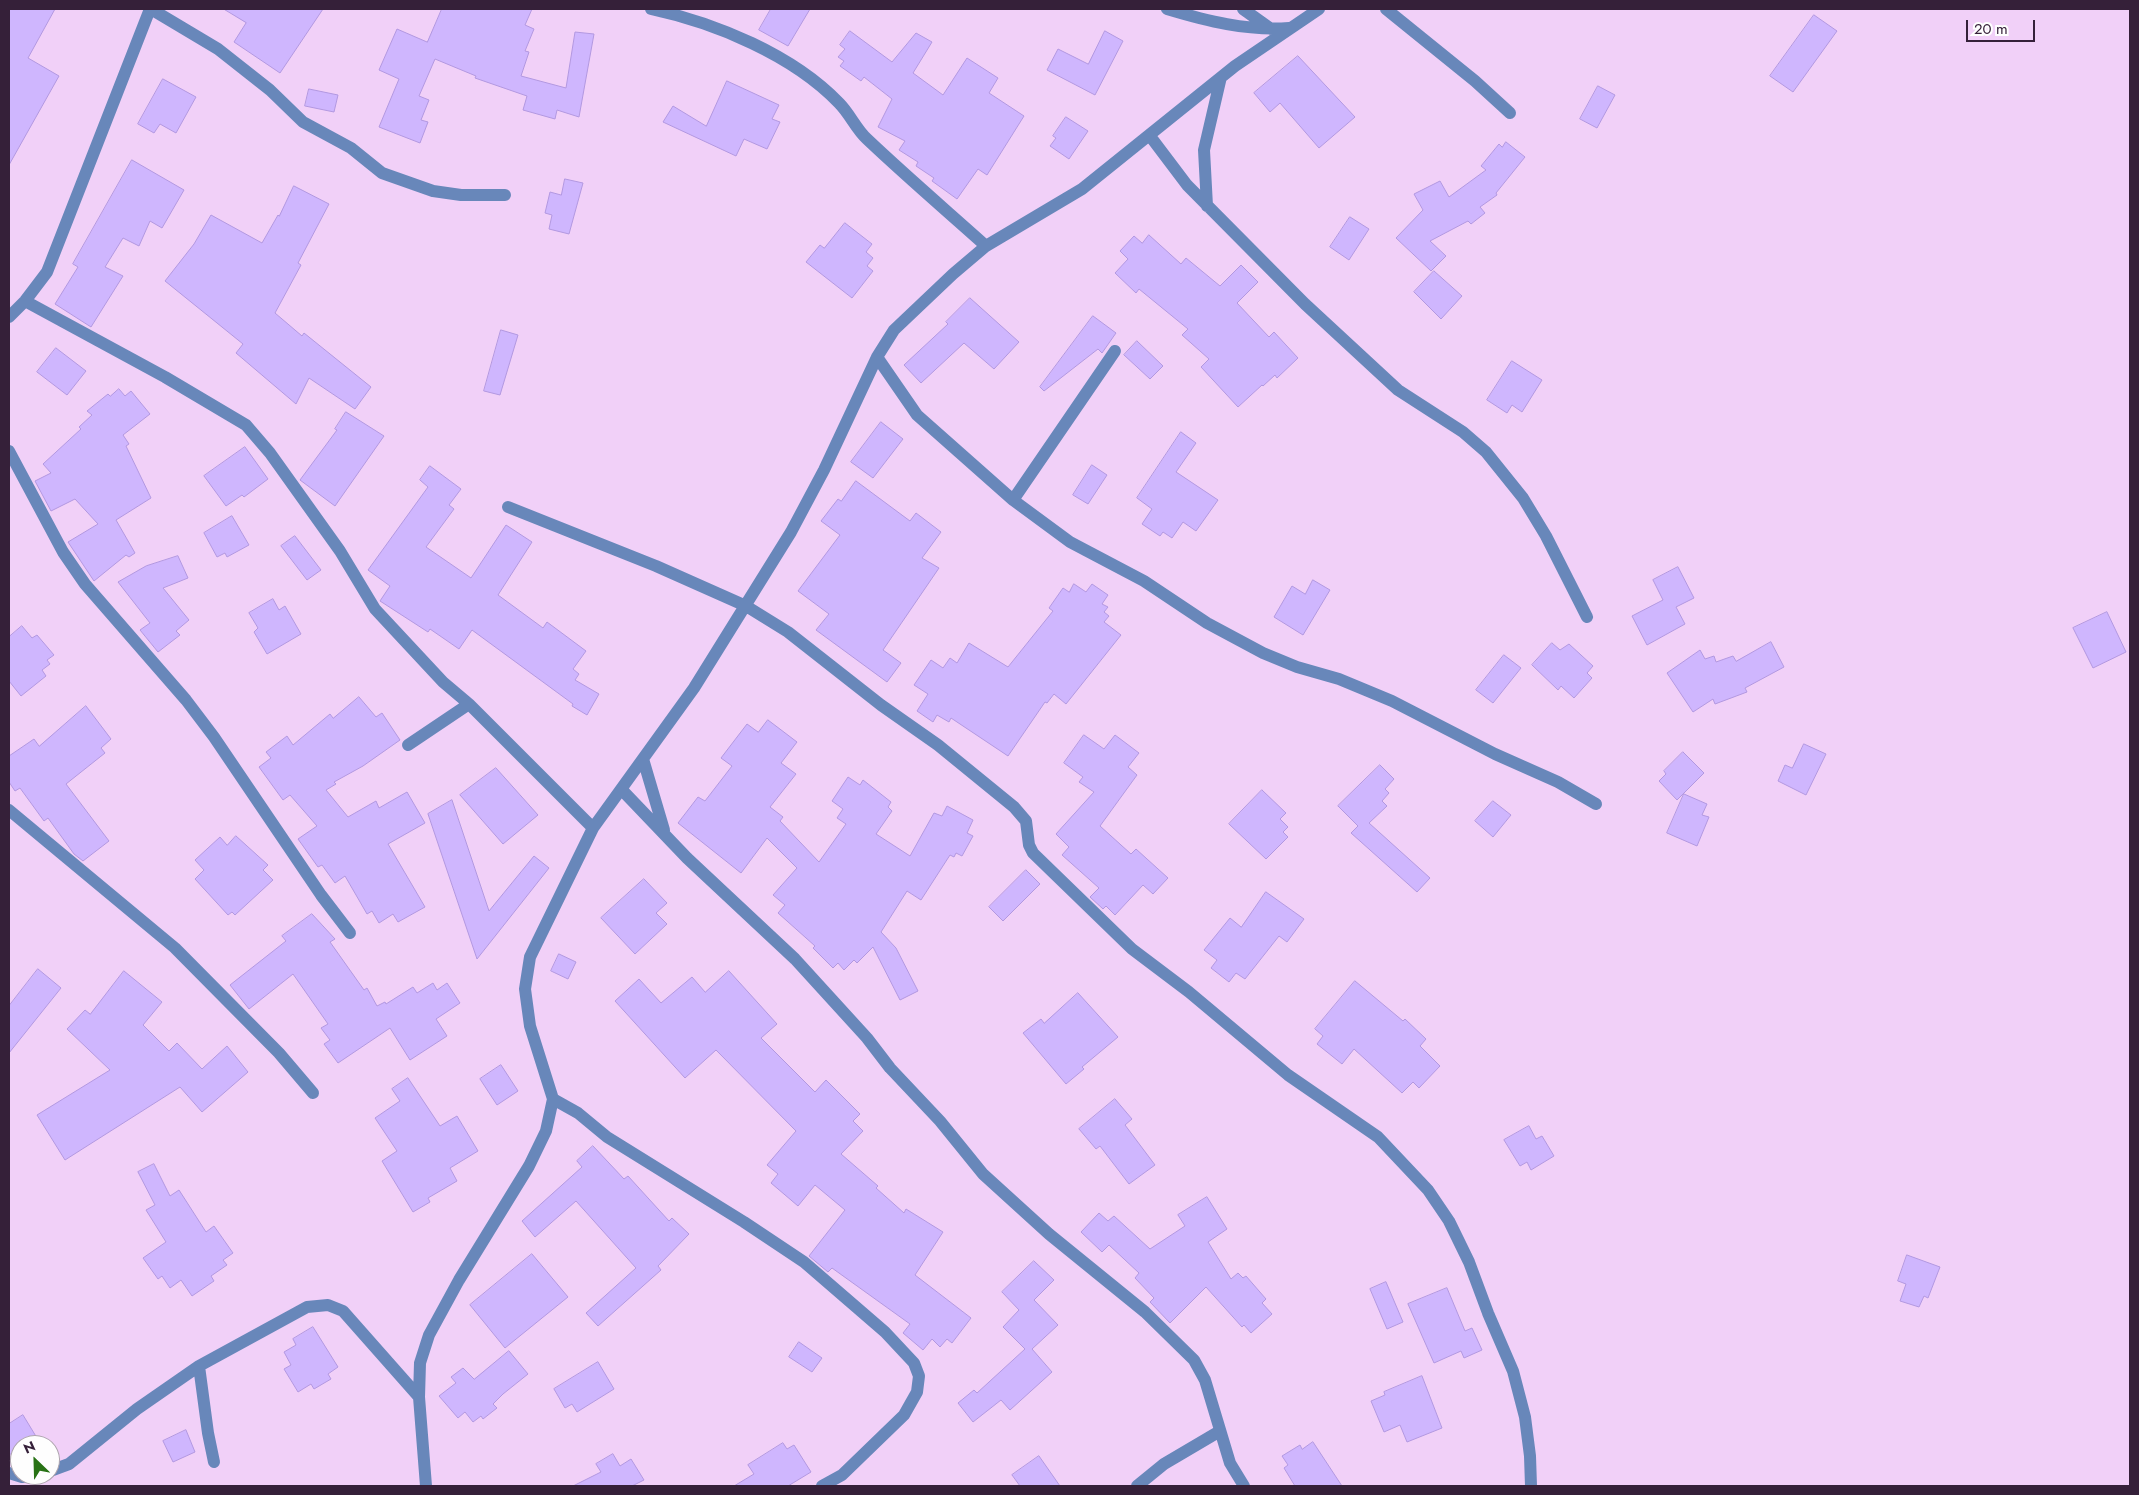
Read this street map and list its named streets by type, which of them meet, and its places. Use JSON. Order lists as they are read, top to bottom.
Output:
{
  "scale_bar": "20 m",
  "north": "top left"
}
